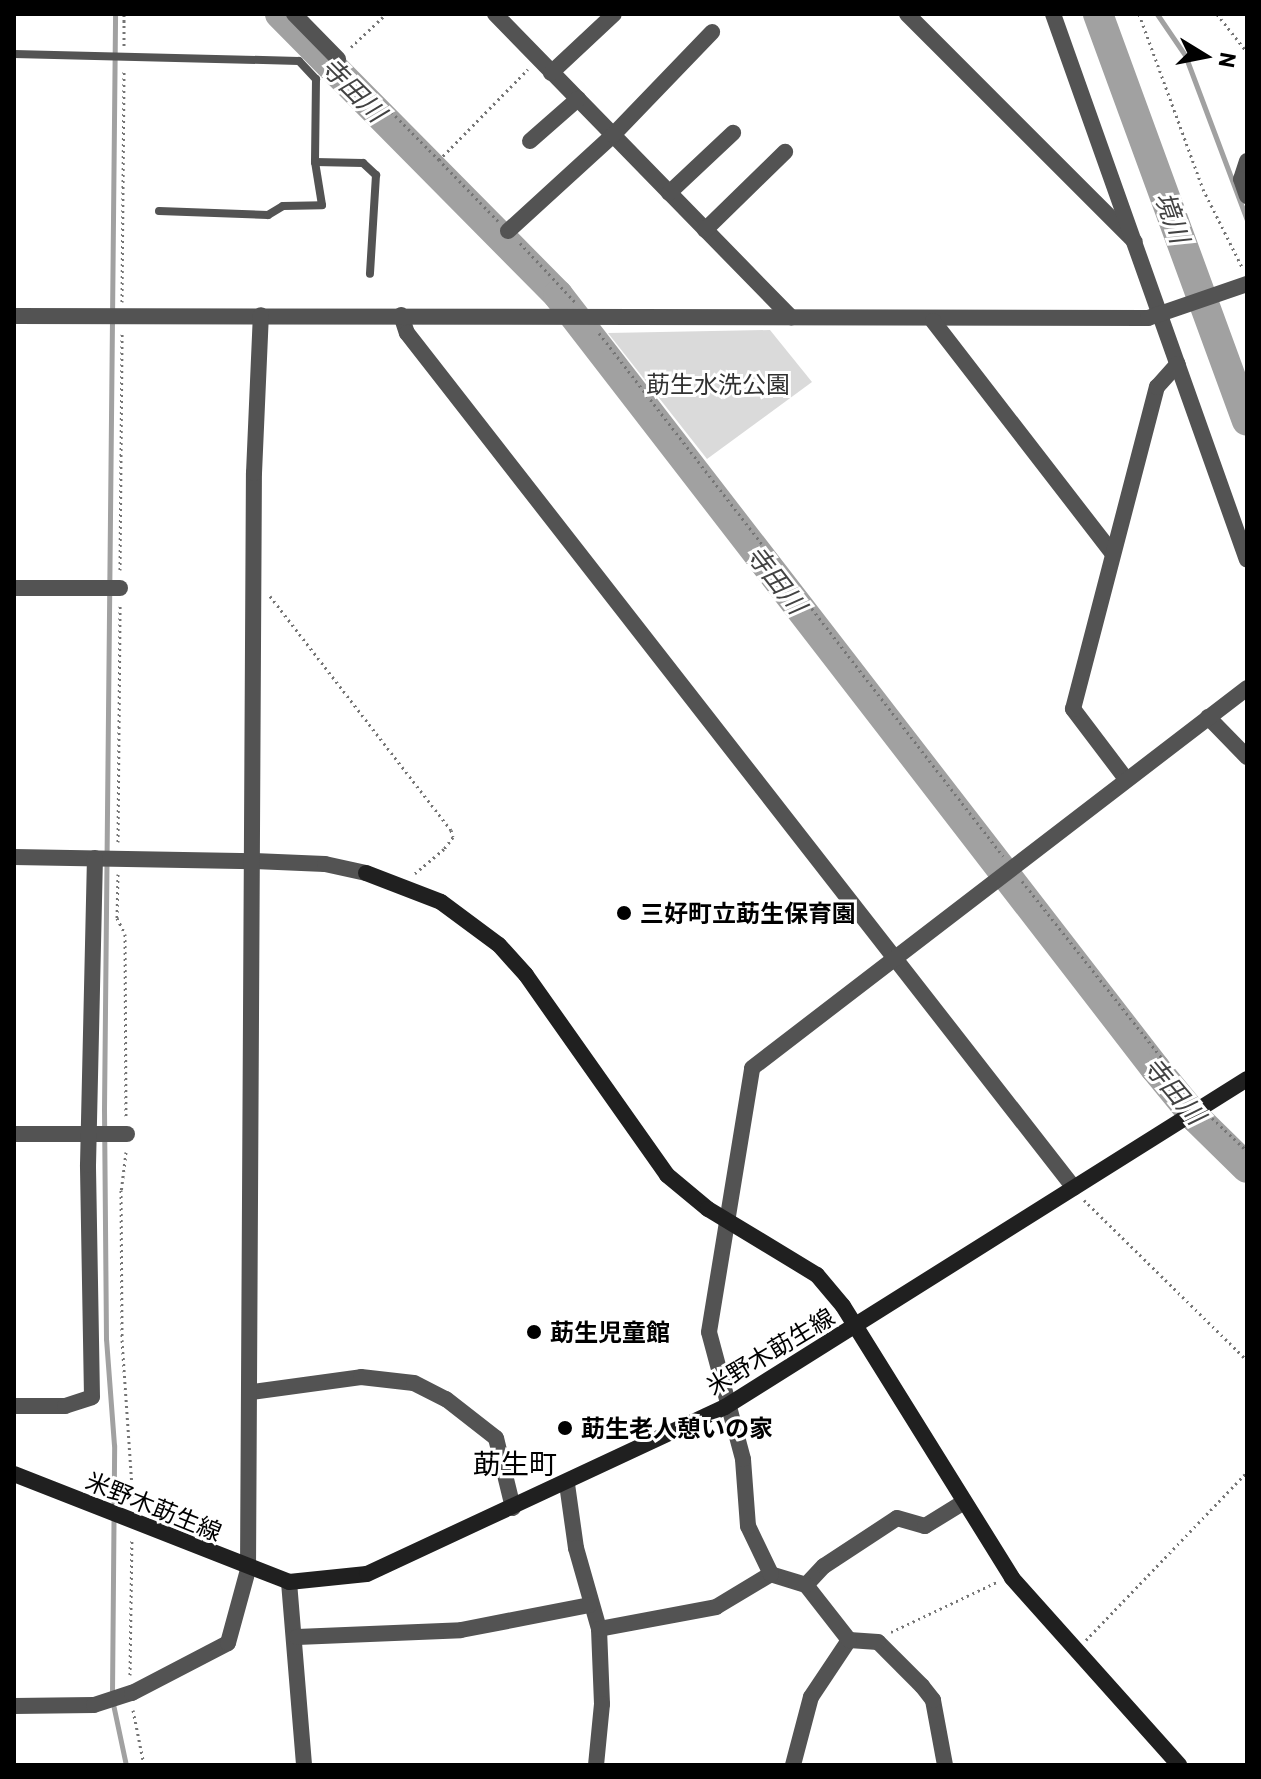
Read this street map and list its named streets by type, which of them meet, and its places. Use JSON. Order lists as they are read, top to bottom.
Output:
{
  "streets": {
    "main road": ["米野木莇生線"]
  },
  "districts": ["莇生町"],
  "water": ["寺田川", "境川"],
  "parks": ["莇生水洗公園"],
  "places": ["三好町立莇生保育園", "莇生児童館", "莇生老人憩いの家"],
  "north": "right"
}
